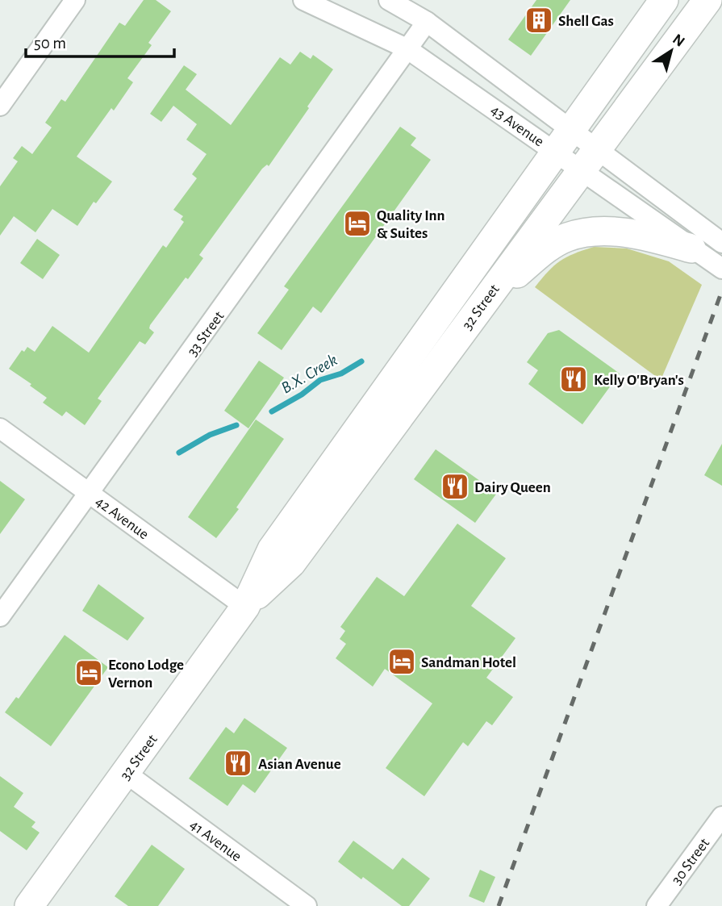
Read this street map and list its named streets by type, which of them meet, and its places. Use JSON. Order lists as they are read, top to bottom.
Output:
{
  "streets": {
    "highway": ["32 Street"],
    "street": [
      "43 Avenue",
      "33 Street",
      "42 Avenue",
      "41 Avenue",
      "30 Street"
    ]
  },
  "crossings": [
    ["43 Avenue", "32 Street"],
    ["43 Avenue", "33 Street"],
    ["32 Street", "42 Avenue"],
    ["32 Street", "41 Avenue"],
    ["33 Street", "42 Avenue"]
  ],
  "water": ["B.X. Creek"],
  "places": {
    "building": ["Shell Gas"],
    "hotel": ["Quality Inn & Suites", "Sandman Hotel", "Econo Lodge Vernon"],
    "restaurant": ["Kelly O'Bryan's", "Dairy Queen", "Asian Avenue"]
  },
  "scale_bar": "50 m",
  "north": "top right"
}
